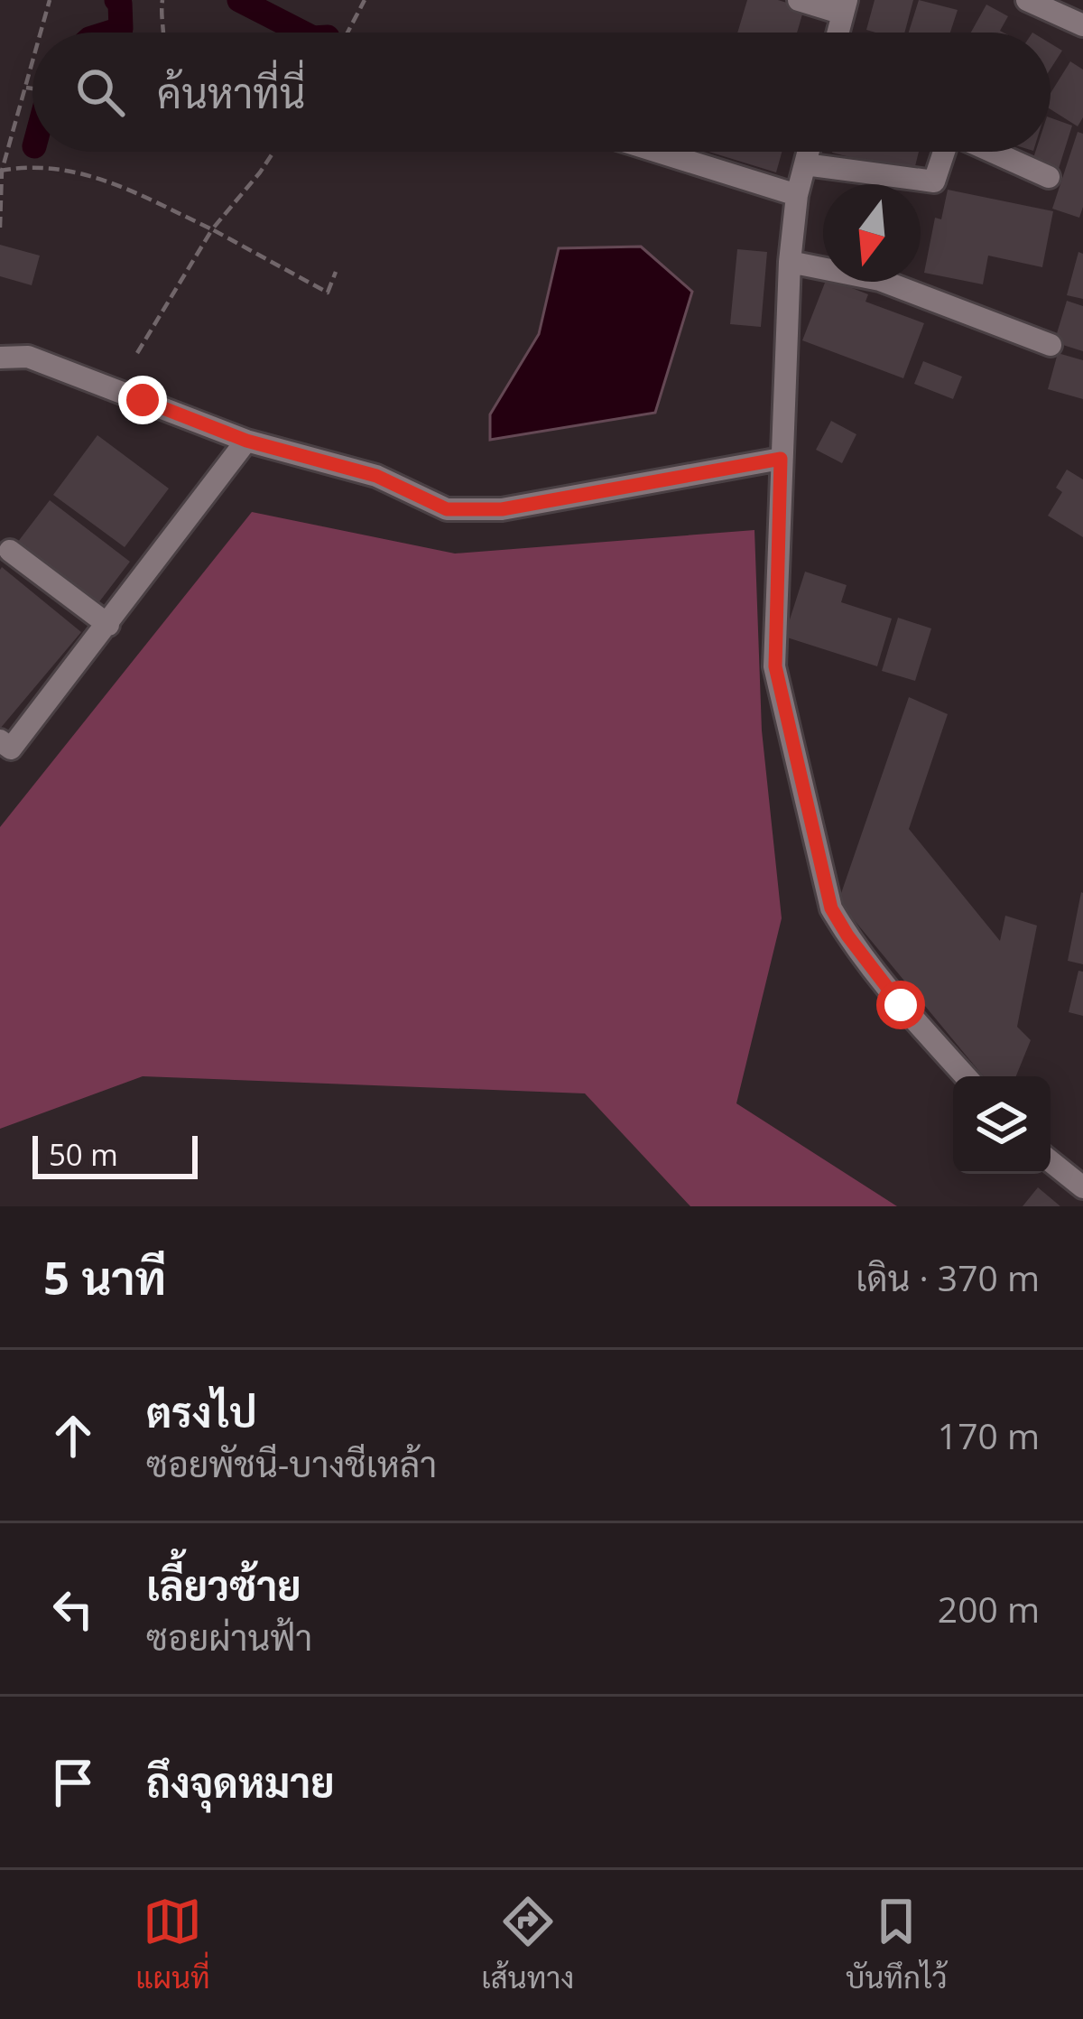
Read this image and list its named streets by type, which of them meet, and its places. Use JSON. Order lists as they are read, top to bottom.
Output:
{
  "scale_bar": "50 m",
  "north": "bottom",
  "page": {
    "search": "ค้นหาที่นี่",
    "scale": "50 m",
    "heading": ["5 นาที", "เดิน · 370 m"],
    "list": [
      ["ตรงไป", "ซอยพัชนี-บางชีเหล้า", "170 m"],
      ["เลี้ยวซ้าย", "ซอยผ่านฟ้า", "200 m"],
      "ถึงจุดหมาย"
    ],
    "nav": ["แผนที่", "เส้นทาง", "บันทึกไว้"]
  }
}
